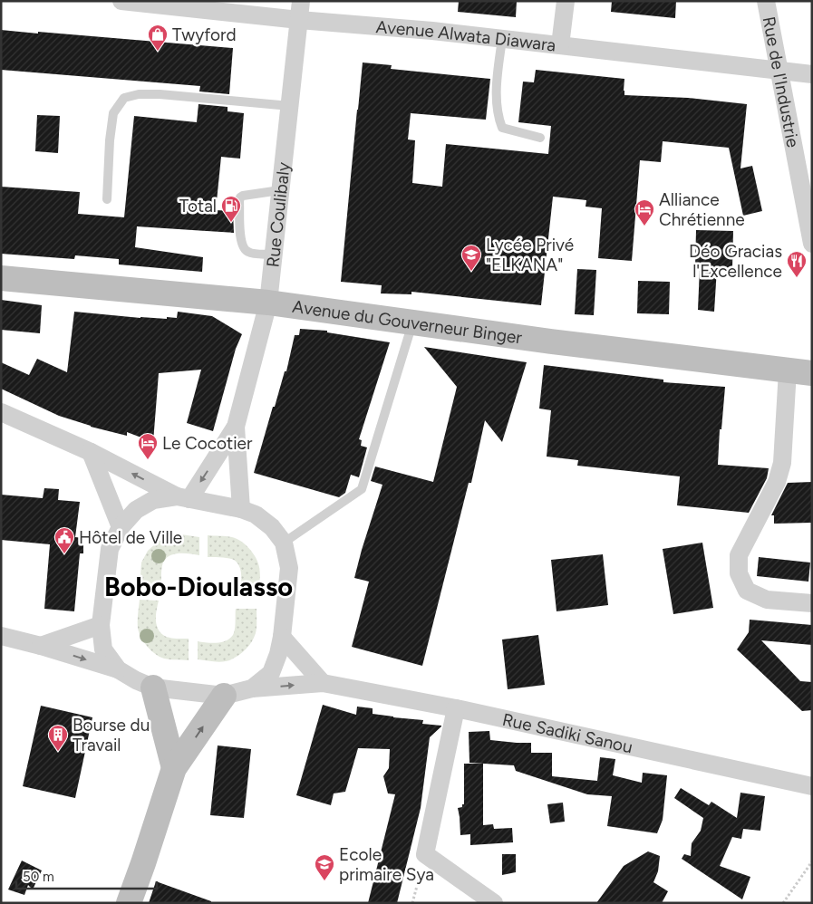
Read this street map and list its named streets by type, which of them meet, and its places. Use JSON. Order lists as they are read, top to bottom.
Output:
{
  "streets": {
    "street": [
      "Avenue Alwata Diawara",
      "Rue de l'Industrie",
      "Rue Coulibaly",
      "Avenue du Gouverneur Binger",
      "Rue Sadiki Sanou"
    ]
  },
  "crossings": [
    ["Avenue Alwata Diawara", "Rue de l'Industrie"],
    ["Avenue Alwata Diawara", "Rue Coulibaly"],
    ["Rue Coulibaly", "Avenue du Gouverneur Binger"]
  ],
  "districts": ["Bobo-Dioulasso"],
  "places": {
    "shop": ["Twyford"],
    "fuel station": ["Total"],
    "hotel": ["Alliance Chrétienne", "Le Cocotier"],
    "school or university": ["Lycée Privé \"ELKANA\"", "Ecole primaire Sya"],
    "restaurant": ["Déo Gracias l'Excellence"],
    "public building": ["Hôtel de Ville"],
    "building": ["Bourse du Travail"]
  },
  "scale_bar": "50 m"
}
